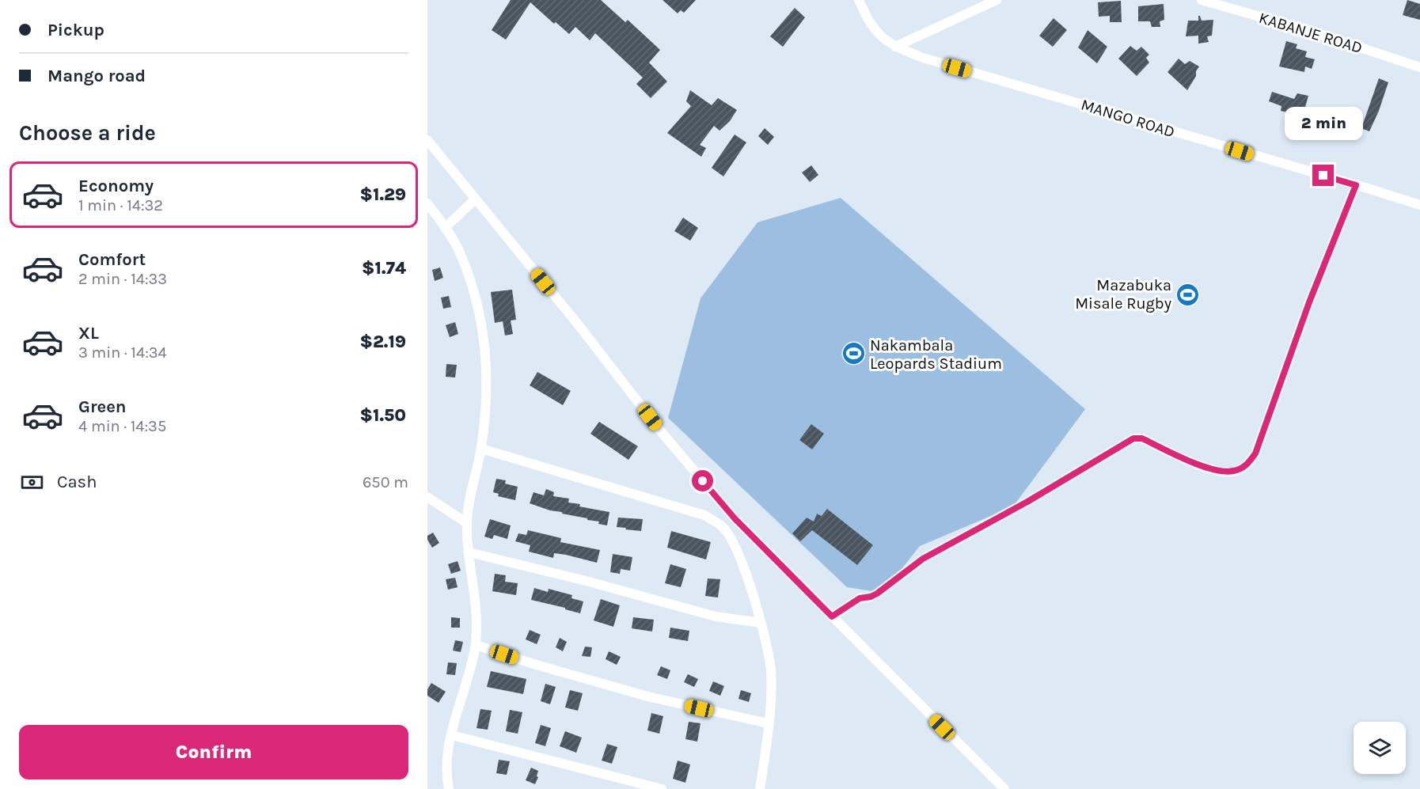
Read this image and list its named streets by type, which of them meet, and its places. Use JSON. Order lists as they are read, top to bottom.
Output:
{
  "streets": {
    "street": ["KABANJE ROAD", "MANGO ROAD"]
  },
  "places": {
    "sports": ["Mazabuka Misale Rugby", "Nakambala Leopards Stadium"]
  },
  "page": {
    "banner": ["Pickup", "Mango road"],
    "heading": "Choose a ride",
    "bubble": "2 min",
    "list": [
      {
        "name": "Economy",
        "note": "1 min · 14:32",
        "value": "$1.29"
      },
      {
        "name": "Comfort",
        "note": "2 min · 14:33",
        "value": "$1.74"
      },
      {
        "name": "XL",
        "note": "3 min · 14:34",
        "value": "$2.19"
      },
      {
        "name": "Green",
        "note": "4 min · 14:35",
        "value": "$1.50"
      }
    ],
    "pay": ["Cash", "650 m"],
    "buttons": "Confirm"
  }
}
